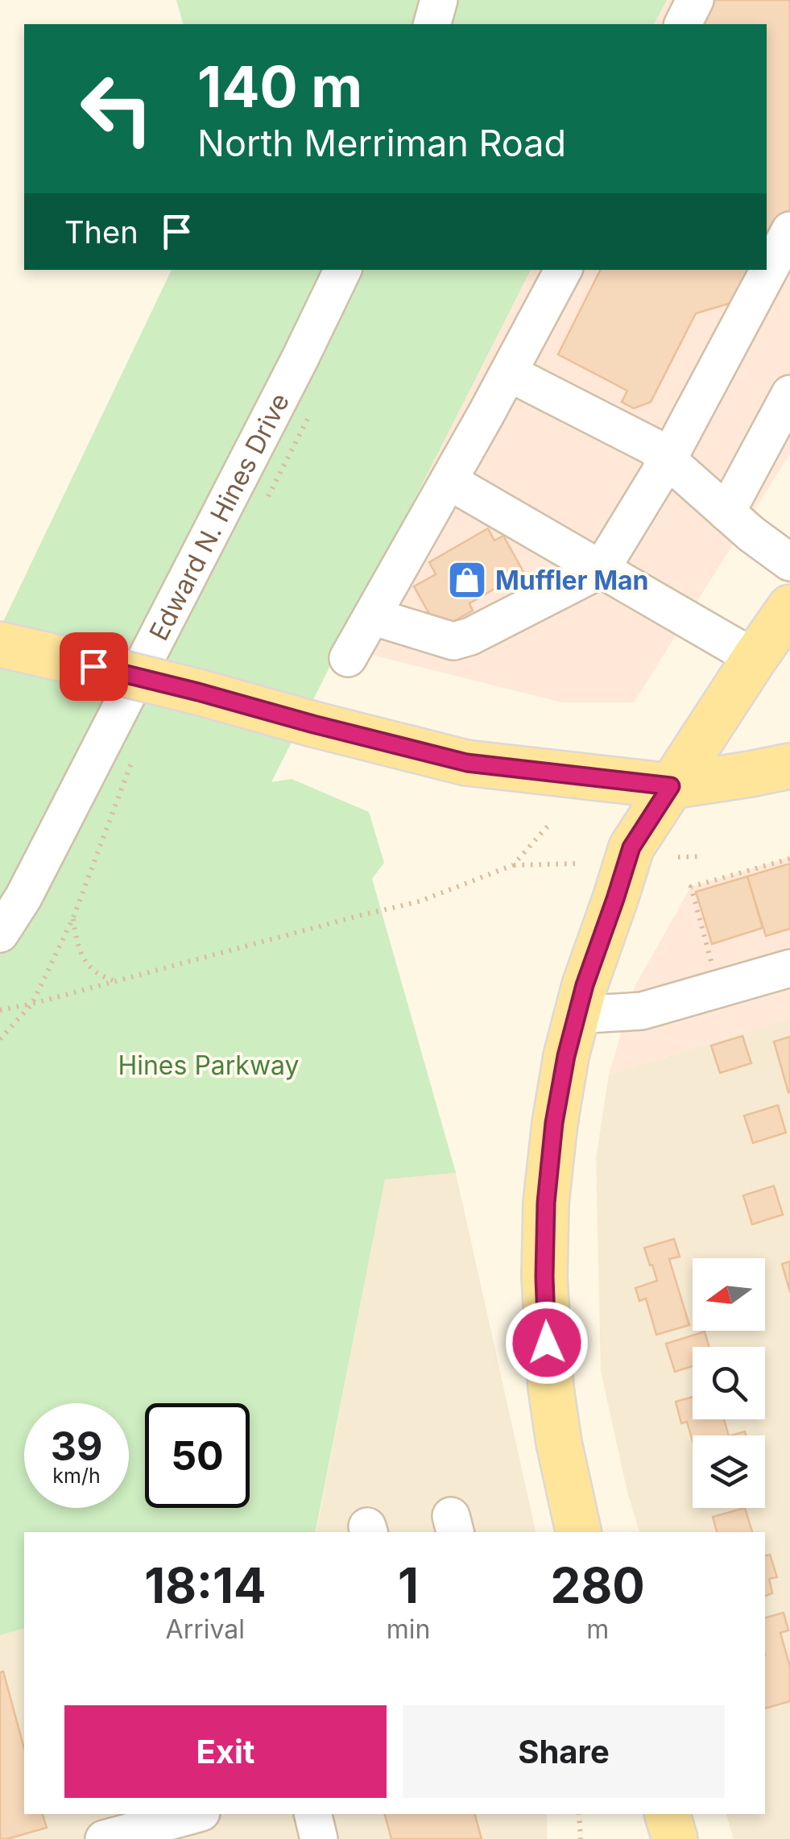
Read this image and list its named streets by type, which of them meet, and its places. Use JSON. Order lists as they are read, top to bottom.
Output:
{
  "streets": {
    "street": ["Edward N. Hines Drive"]
  },
  "parks": ["Hines Parkway"],
  "places": {
    "shop": ["Muffler Man"]
  },
  "north": "left",
  "page": {
    "turn": ["140 m", "North Merriman Road"],
    "then": "Then",
    "speed": "39 km/h",
    "limit": "50",
    "eta": [
      "18:14",
      "Arrival",
      "1",
      "min",
      "280",
      "m"
    ],
    "buttons": ["Exit", "Share"]
  }
}
